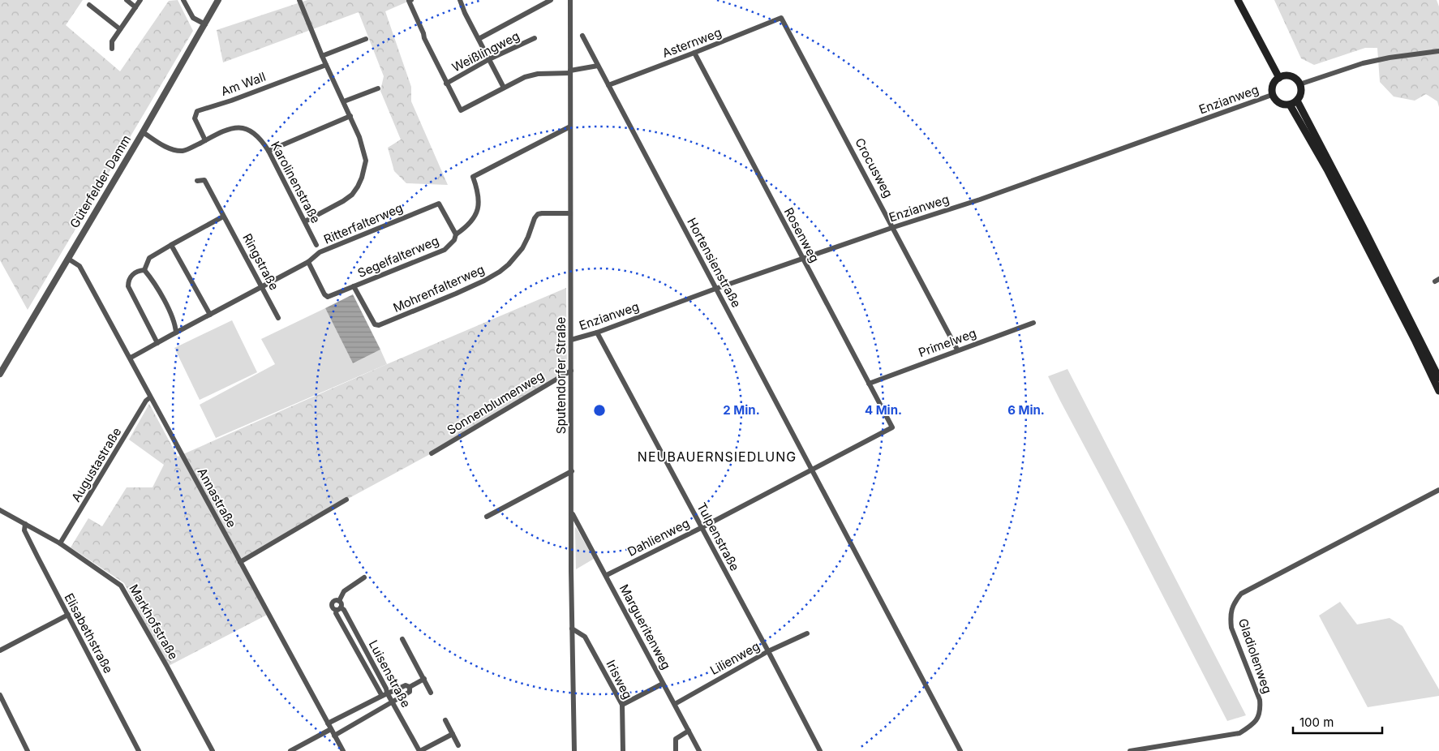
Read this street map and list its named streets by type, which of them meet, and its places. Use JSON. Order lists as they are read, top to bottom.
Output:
{
  "streets": {
    "street": [
      "Asternweg",
      "Weißlingweg",
      "Am Wall",
      "Enzianweg",
      "Crocusweg",
      "Güterfelder Damm",
      "Karolinenstraße",
      "Ritterfalterweg",
      "Rosenweg",
      "Segelfalterweg",
      "Ringstraße",
      "Hortensienstraße",
      "Mohrenfalterweg",
      "Primelweg",
      "Sputendorfer Straße",
      "Sonnenblumenweg",
      "Augustastraße",
      "Annastraße",
      "Tulpenstraße",
      "Dahlienweg",
      "Markhofstraße",
      "Margueritenweg",
      "Elisabethstraße",
      "Gladiolenweg",
      "Lilienweg",
      "Luisenstraße",
      "Irisweg"
    ]
  },
  "crossings": [
    ["Asternweg", "Crocusweg"],
    ["Asternweg", "Rosenweg"],
    ["Asternweg", "Hortensienstraße"],
    ["Am Wall", "Karolinenstraße"],
    ["Enzianweg", "Crocusweg"],
    ["Enzianweg", "Rosenweg"],
    ["Enzianweg", "Hortensienstraße"],
    ["Enzianweg", "Sputendorfer Straße"],
    ["Enzianweg", "Tulpenstraße"],
    ["Crocusweg", "Primelweg"],
    ["Güterfelder Damm", "Karolinenstraße"],
    ["Güterfelder Damm", "Annastraße"],
    ["Ritterfalterweg", "Segelfalterweg"],
    ["Ritterfalterweg", "Ringstraße"],
    ["Ritterfalterweg", "Annastraße"],
    ["Rosenweg", "Primelweg"],
    ["Rosenweg", "Dahlienweg"],
    ["Segelfalterweg", "Mohrenfalterweg"],
    ["Segelfalterweg", "Sputendorfer Straße"],
    ["Hortensienstraße", "Dahlienweg"],
    ["Mohrenfalterweg", "Sputendorfer Straße"],
    ["Sputendorfer Straße", "Sonnenblumenweg"],
    ["Sputendorfer Straße", "Margueritenweg"],
    ["Sputendorfer Straße", "Irisweg"],
    ["Augustastraße", "Annastraße"],
    ["Augustastraße", "Markhofstraße"],
    ["Tulpenstraße", "Dahlienweg"],
    ["Tulpenstraße", "Lilienweg"],
    ["Dahlienweg", "Margueritenweg"],
    ["Markhofstraße", "Elisabethstraße"],
    ["Margueritenweg", "Lilienweg"]
  ],
  "districts": ["NEUBAUERNSIEDLUNG"],
  "scale_bar": "100 m",
  "rings": ["2 Min.", "4 Min.", "6 Min."]
}
